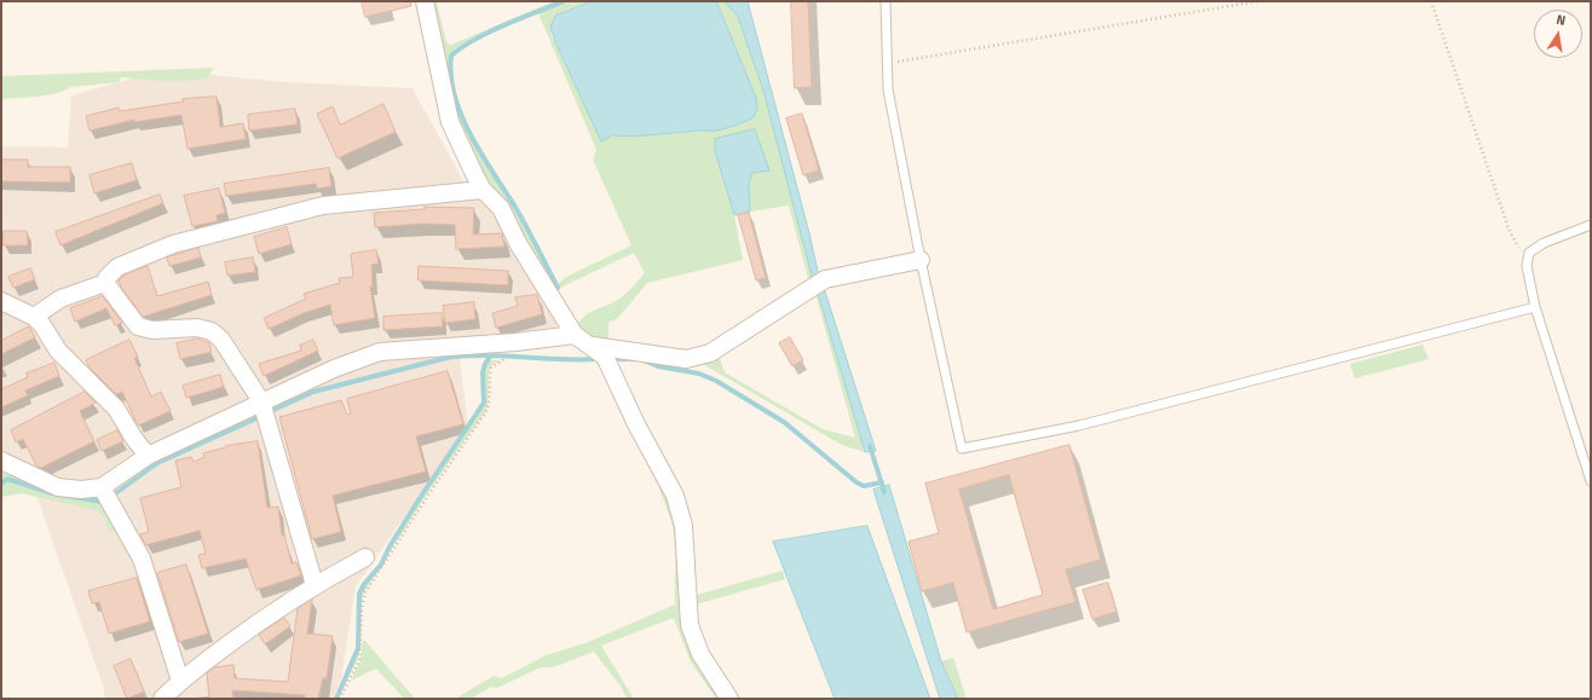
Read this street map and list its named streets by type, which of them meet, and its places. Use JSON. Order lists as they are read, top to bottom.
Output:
{
  "north": "top"
}
